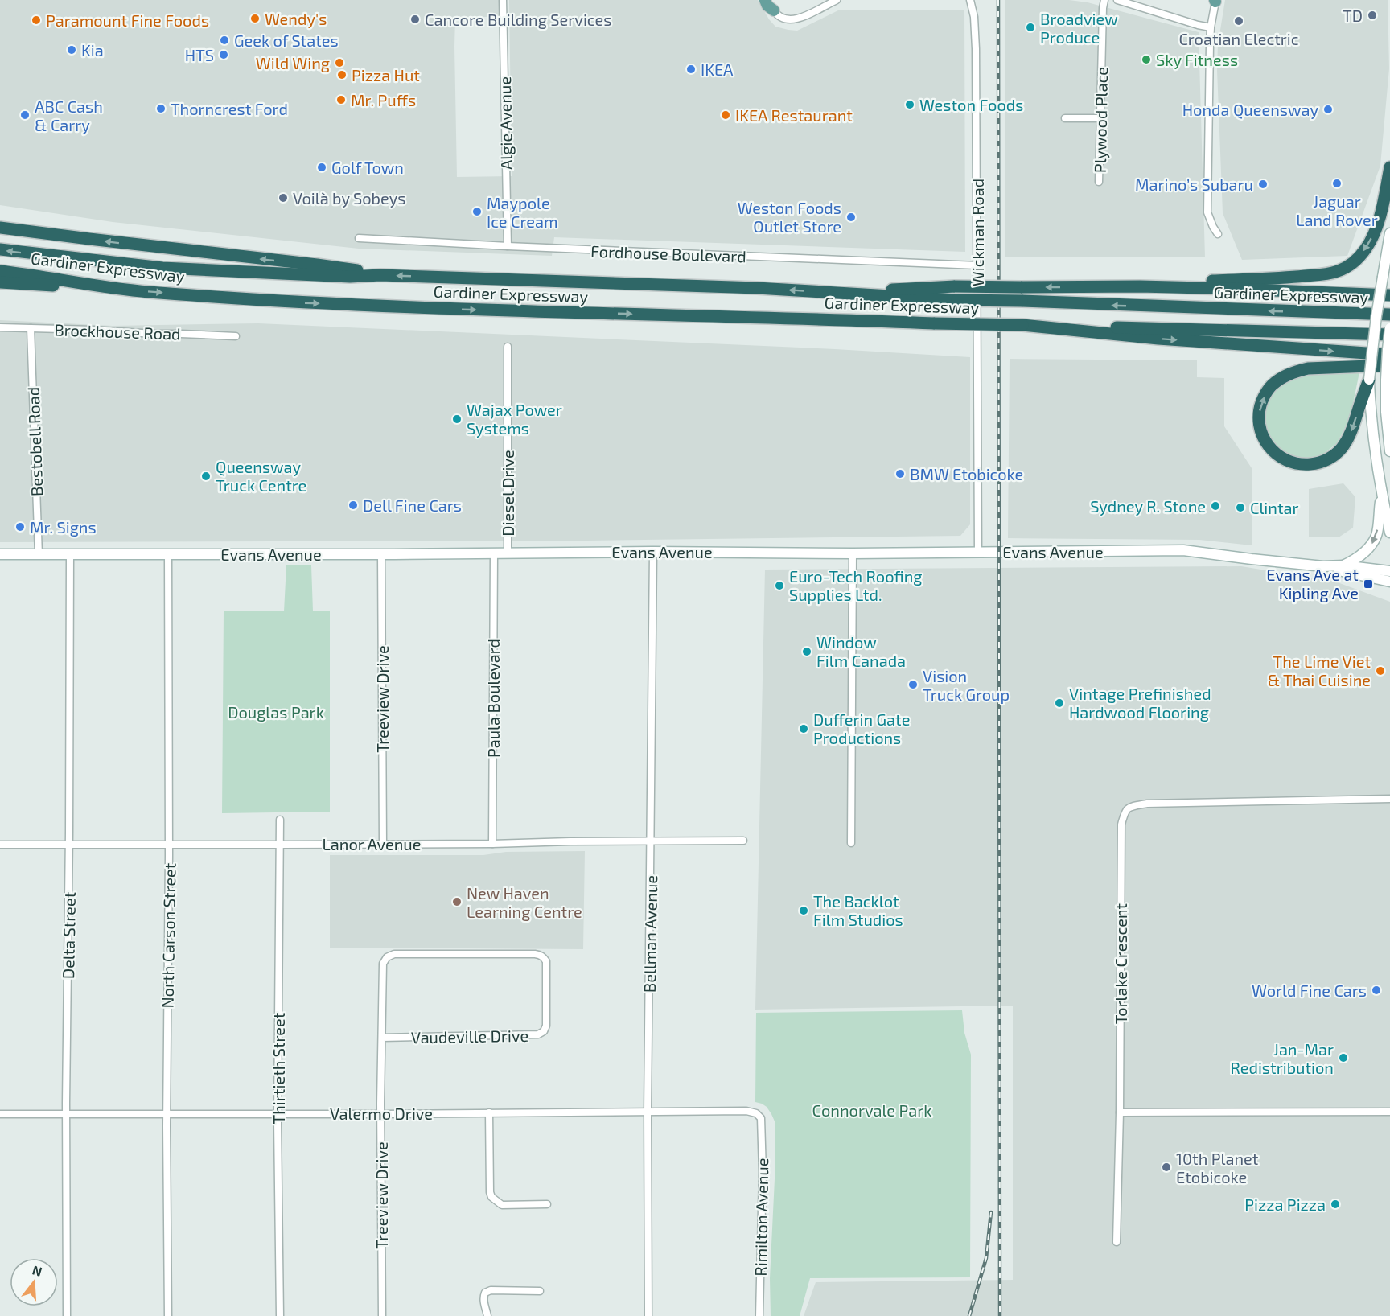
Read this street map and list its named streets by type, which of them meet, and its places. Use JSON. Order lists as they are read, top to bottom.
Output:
{
  "streets": {
    "highway": ["Gardiner Expressway"],
    "main road": ["Evans Avenue"],
    "street": [
      "Plywood Place",
      "Algie Avenue",
      "Wickman Road",
      "Fordhouse Boulevard",
      "Brockhouse Road",
      "Bestobell Road",
      "Diesel Drive",
      "Paula Boulevard",
      "Treeview Drive",
      "Lanor Avenue",
      "Bellman Avenue",
      "Delta Street",
      "North Carson Street",
      "Torlake Crescent",
      "Vaudeville Drive",
      "Thirtieth Street",
      "Valermo Drive",
      "Rimilton Avenue"
    ]
  },
  "crossings": [
    ["Algie Avenue", "Fordhouse Boulevard"],
    ["Wickman Road", "Fordhouse Boulevard"],
    ["Wickman Road", "Evans Avenue"],
    ["Brockhouse Road", "Bestobell Road"],
    ["Bestobell Road", "Evans Avenue"],
    ["Diesel Drive", "Evans Avenue"],
    ["Evans Avenue", "Paula Boulevard"],
    ["Evans Avenue", "Treeview Drive"],
    ["Evans Avenue", "Bellman Avenue"],
    ["Evans Avenue", "Delta Street"],
    ["Evans Avenue", "North Carson Street"],
    ["Paula Boulevard", "Lanor Avenue"],
    ["Treeview Drive", "Lanor Avenue"],
    ["Treeview Drive", "Vaudeville Drive"],
    ["Treeview Drive", "Valermo Drive"],
    ["Lanor Avenue", "Bellman Avenue"],
    ["Lanor Avenue", "Delta Street"],
    ["Lanor Avenue", "North Carson Street"],
    ["Lanor Avenue", "Thirtieth Street"],
    ["Bellman Avenue", "Valermo Drive"],
    ["Delta Street", "Valermo Drive"],
    ["North Carson Street", "Valermo Drive"],
    ["Thirtieth Street", "Valermo Drive"],
    ["Valermo Drive", "Rimilton Avenue"]
  ],
  "parks": ["Douglas Park", "Connorvale Park"],
  "places": {
    "other": [
      "TD",
      "Wendy's",
      "Cancore Building Services",
      "Paramount Fine Foods",
      "Croatian Electric",
      "Broadview Produce",
      "Geek of States",
      "Kia",
      "HTS",
      "Sky Fitness",
      "Wild Wing",
      "IKEA",
      "Pizza Hut",
      "Mr. Puffs",
      "Weston Foods",
      "Thorncrest Ford",
      "Honda Queensway",
      "ABC Cash & Carry",
      "IKEA Restaurant",
      "Golf Town",
      "Jaguar Land Rover",
      "Marino’s Subaru",
      "Voilà by Sobeys",
      "Maypole Ice Cream",
      "Weston Foods Outlet Store",
      "Wajax Power Systems",
      "BMW Etobicoke",
      "Queensway Truck Centre",
      "Dell Fine Cars",
      "Sydney R. Stone",
      "Clintar",
      "Mr. Signs",
      "Euro-Tech Roofing Supplies Ltd.",
      "Window Film Canada",
      "The Lime Viet & Thai Cuisine",
      "Vision Truck Group",
      "Vintage Prefinished Hardwood Flooring",
      "Dufferin Gate Productions",
      "New Haven Learning Centre",
      "The Backlot Film Studios",
      "World Fine Cars",
      "Jan-Mar Redistribution",
      "10th Planet Etobicoke",
      "Pizza Pizza"
    ],
    "transit": ["Evans Ave at Kipling Ave"]
  },
  "north": "top"
}
